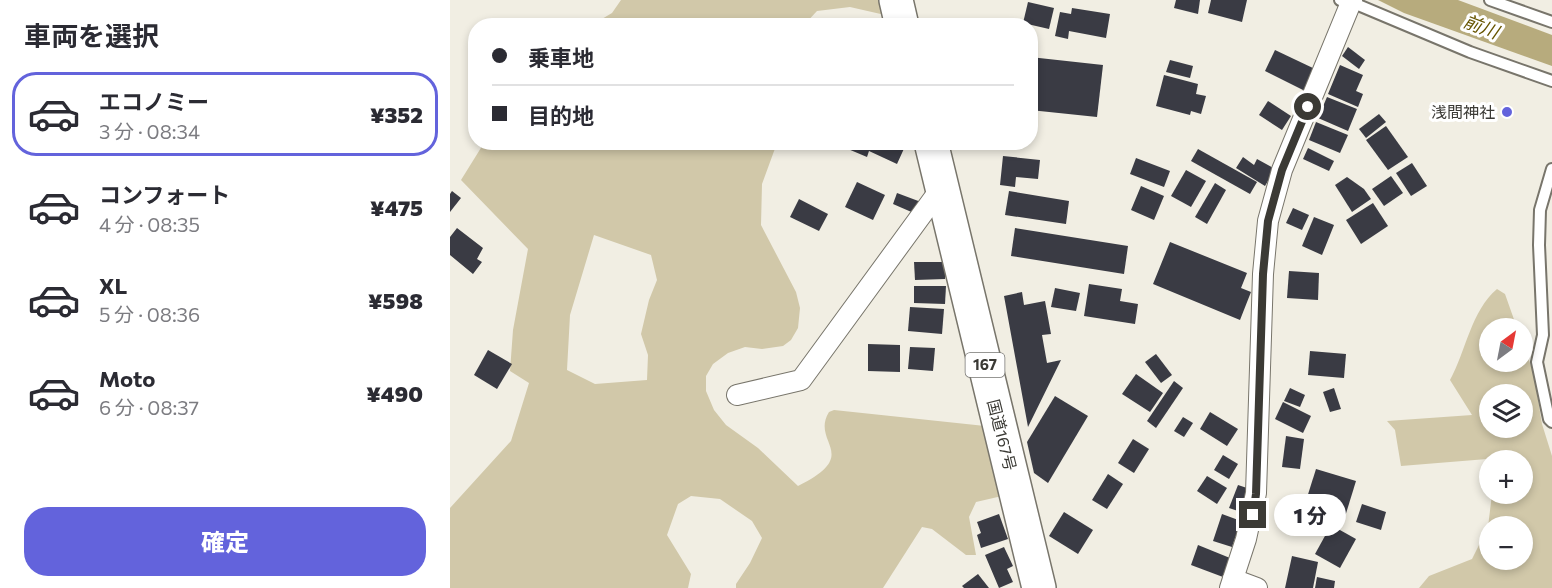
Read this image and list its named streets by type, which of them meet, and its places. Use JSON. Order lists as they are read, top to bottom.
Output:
{
  "streets": {
    "highway": ["167", "国道167号"]
  },
  "water": ["前川"],
  "places": ["浅間神社"],
  "north": "top right",
  "page": {
    "heading": "車両を選択",
    "banner": ["乗車地", "目的地"],
    "list": [
      {
        "name": "エコノミー",
        "note": "3 分 · 08:34",
        "value": "¥352"
      },
      {
        "name": "コンフォート",
        "note": "4 分 · 08:35",
        "value": "¥475"
      },
      {
        "name": "XL",
        "note": "5 分 · 08:36",
        "value": "¥598"
      },
      {
        "name": "Moto",
        "note": "6 分 · 08:37",
        "value": "¥490"
      }
    ],
    "map_buttons": ["+", "−"],
    "bubble": "1 分",
    "buttons": "確定"
  }
}
